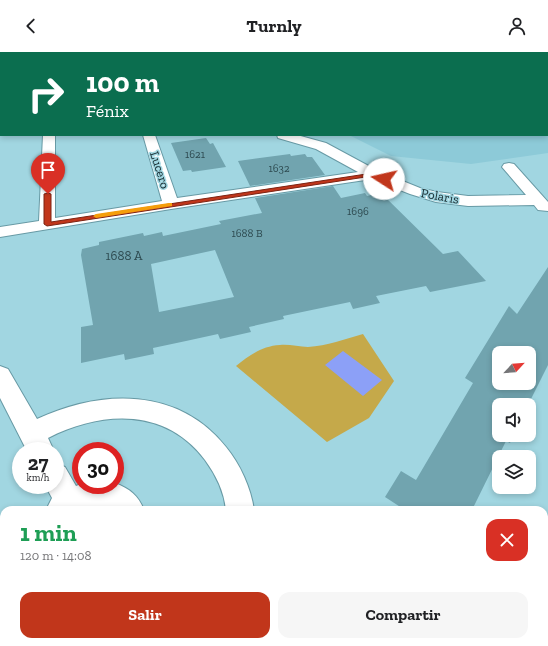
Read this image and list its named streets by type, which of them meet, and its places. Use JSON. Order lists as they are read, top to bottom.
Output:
{
  "streets": {
    "street": ["Lucero", "Polaris"]
  },
  "house_numbers": [
    "1621",
    "1632",
    "1696",
    "1688 B",
    "1688 A"
  ],
  "north": "top right",
  "page": {
    "header": "Turnly",
    "turn": ["100 m", "Fénix"],
    "speed": "27 km/h",
    "limit": "30",
    "heading": ["1 min", "120 m · 14:08"],
    "buttons": ["Salir", "Compartir"]
  }
}
